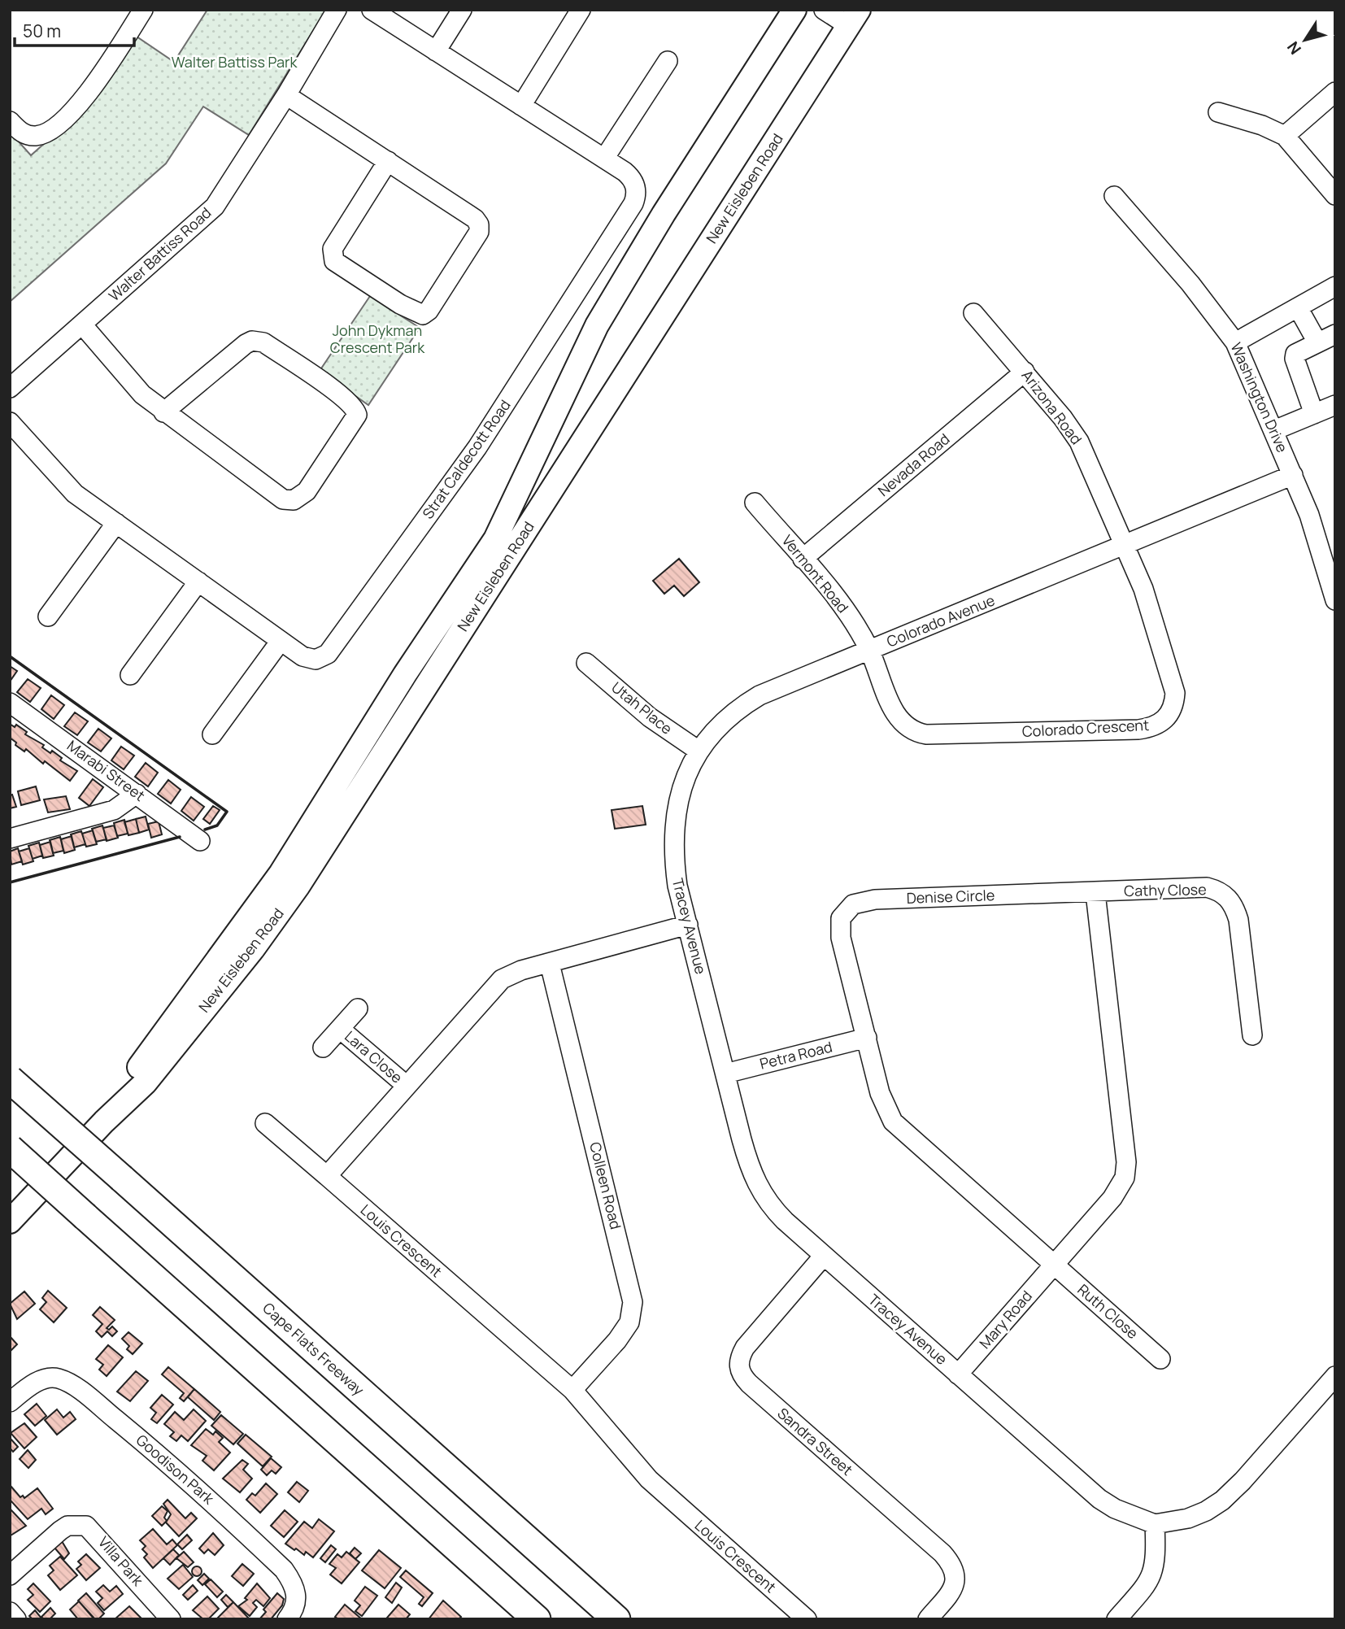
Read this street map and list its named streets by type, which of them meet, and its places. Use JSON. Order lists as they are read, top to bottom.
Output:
{
  "streets": {
    "highway": ["Cape Flats Freeway"],
    "main road": ["New Eisleben Road"],
    "street": [
      "Walter Battiss Road",
      "Washington Drive",
      "Arizona Road",
      "Strat Caldecott Road",
      "Nevada Road",
      "Vermont Road",
      "Colorado Avenue",
      "Utah Place",
      "Colorado Crescent",
      "Marabi Street",
      "Cathy Close",
      "Denise Circle",
      "Tracey Avenue",
      "Petra Road",
      "Lara Close",
      "Colleen Road",
      "Louis Crescent",
      "Ruth Close",
      "Mary Road",
      "Sandra Street",
      "Goodison Park",
      "Villa Park"
    ]
  },
  "crossings": [
    ["Washington Drive", "Colorado Avenue"],
    ["Arizona Road", "Nevada Road"],
    ["Arizona Road", "Colorado Avenue"],
    ["Arizona Road", "Colorado Crescent"],
    ["Nevada Road", "Vermont Road"],
    ["Vermont Road", "Colorado Avenue"],
    ["Vermont Road", "Colorado Crescent"],
    ["Colorado Avenue", "Utah Place"],
    ["Colorado Avenue", "Colorado Crescent"],
    ["Colorado Avenue", "Tracey Avenue"],
    ["Cathy Close", "Denise Circle"],
    ["Denise Circle", "Petra Road"],
    ["Denise Circle", "Ruth Close"],
    ["Denise Circle", "Mary Road"],
    ["Tracey Avenue", "Petra Road"],
    ["Tracey Avenue", "Mary Road"],
    ["Tracey Avenue", "Sandra Street"],
    ["Colleen Road", "Louis Crescent"],
    ["Ruth Close", "Mary Road"]
  ],
  "parks": ["Walter Battiss Park", "John Dykman Crescent Park"],
  "scale_bar": "50 m",
  "north": "bottom left"
}
